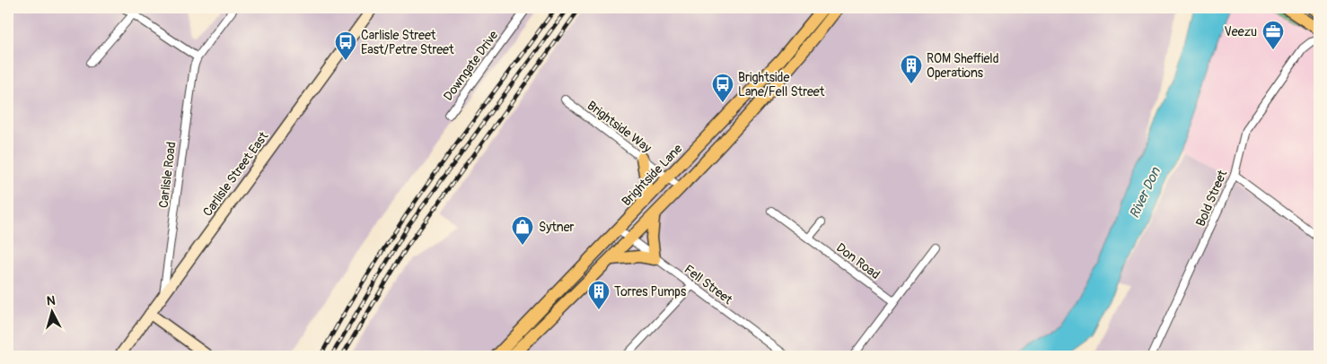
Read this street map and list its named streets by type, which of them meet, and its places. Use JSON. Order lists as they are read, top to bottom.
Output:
{
  "streets": {
    "main road": ["Carlisle Street East", "Brightside Lane"],
    "street": [
      "Downgate Drive",
      "Brightside Way",
      "Carlisle Road",
      "Bold Street",
      "Don Road",
      "Fell Street"
    ]
  },
  "crossings": [
    ["Brightside Way", "Brightside Lane"],
    ["Carlisle Street East", "Carlisle Road"],
    ["Brightside Lane", "Fell Street"]
  ],
  "water": ["River Don"],
  "places": {
    "office": ["Veezu"],
    "bus stop": ["Carlisle Street East/Petre Street", "Brightside Lane/Fell Street"],
    "building": ["ROM Sheffield Operations", "Torres Pumps"],
    "shop": ["Sytner"]
  },
  "north": "top"
}
